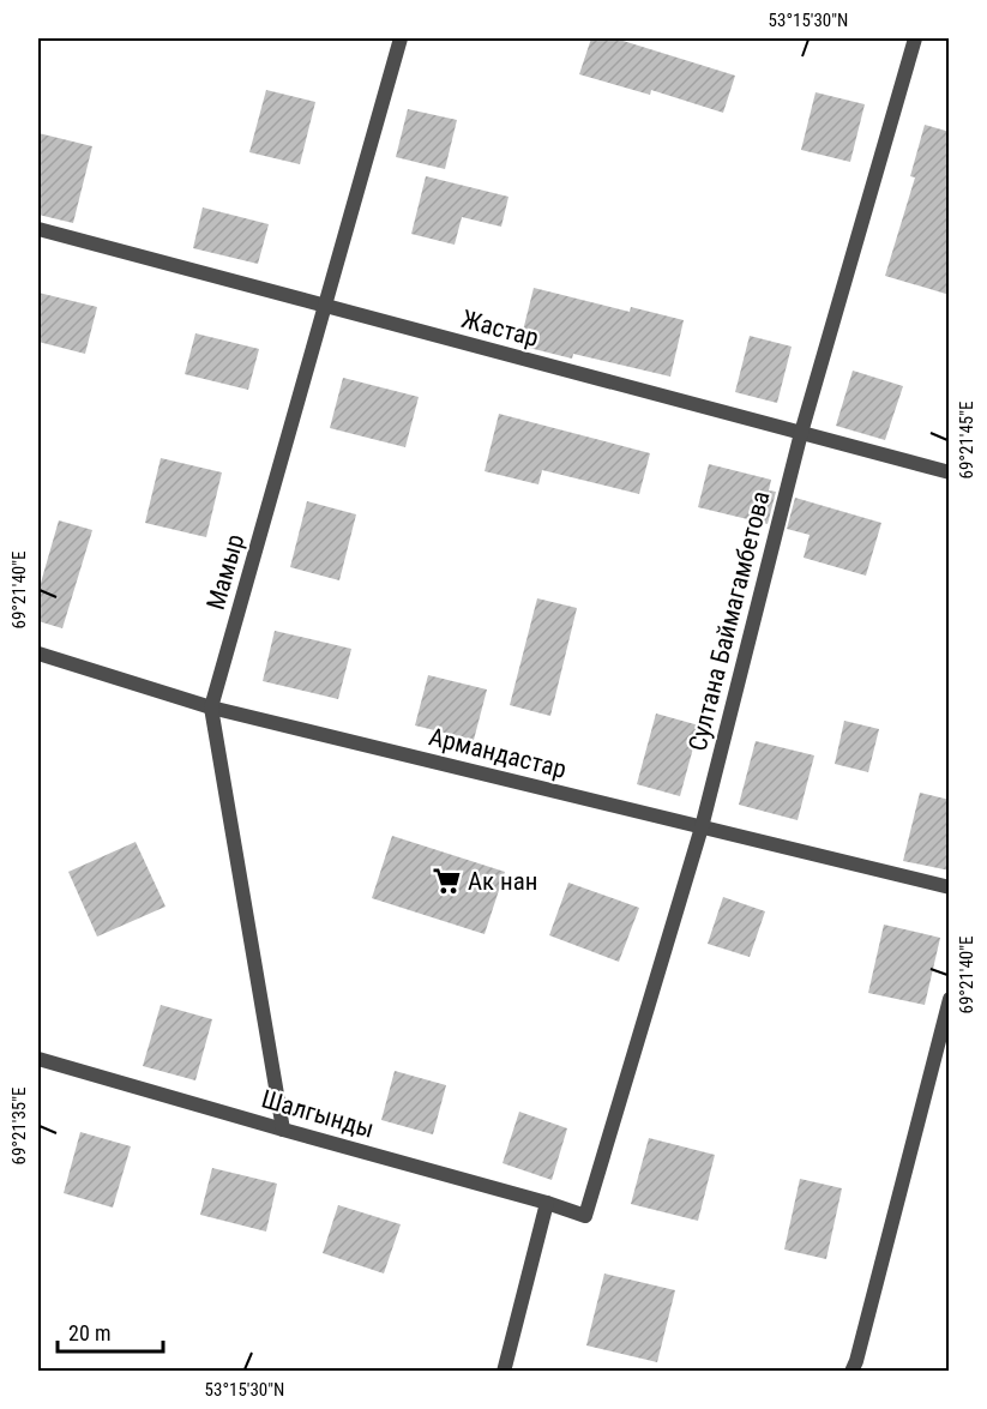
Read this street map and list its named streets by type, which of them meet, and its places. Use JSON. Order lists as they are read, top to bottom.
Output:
{
  "streets": {
    "street": [
      "Жастар",
      "Мамыр",
      "Султана Баймагамбетова",
      "Армандастар",
      "Шалгынды"
    ]
  },
  "crossings": [
    ["Жастар", "Мамыр"],
    ["Жастар", "Султана Баймагамбетова"],
    ["Мамыр", "Армандастар"],
    ["Мамыр", "Шалгынды"],
    ["Султана Баймагамбетова", "Армандастар"],
    ["Султана Баймагамбетова", "Шалгынды"]
  ],
  "places": {
    "supermarket": ["Ак нан"]
  },
  "scale_bar": "20 m",
  "coordinates": [
    "53°15'30\"N",
    "69°21'45\"E",
    "69°21'40\"E",
    "69°21'35\"E"
  ]
}
